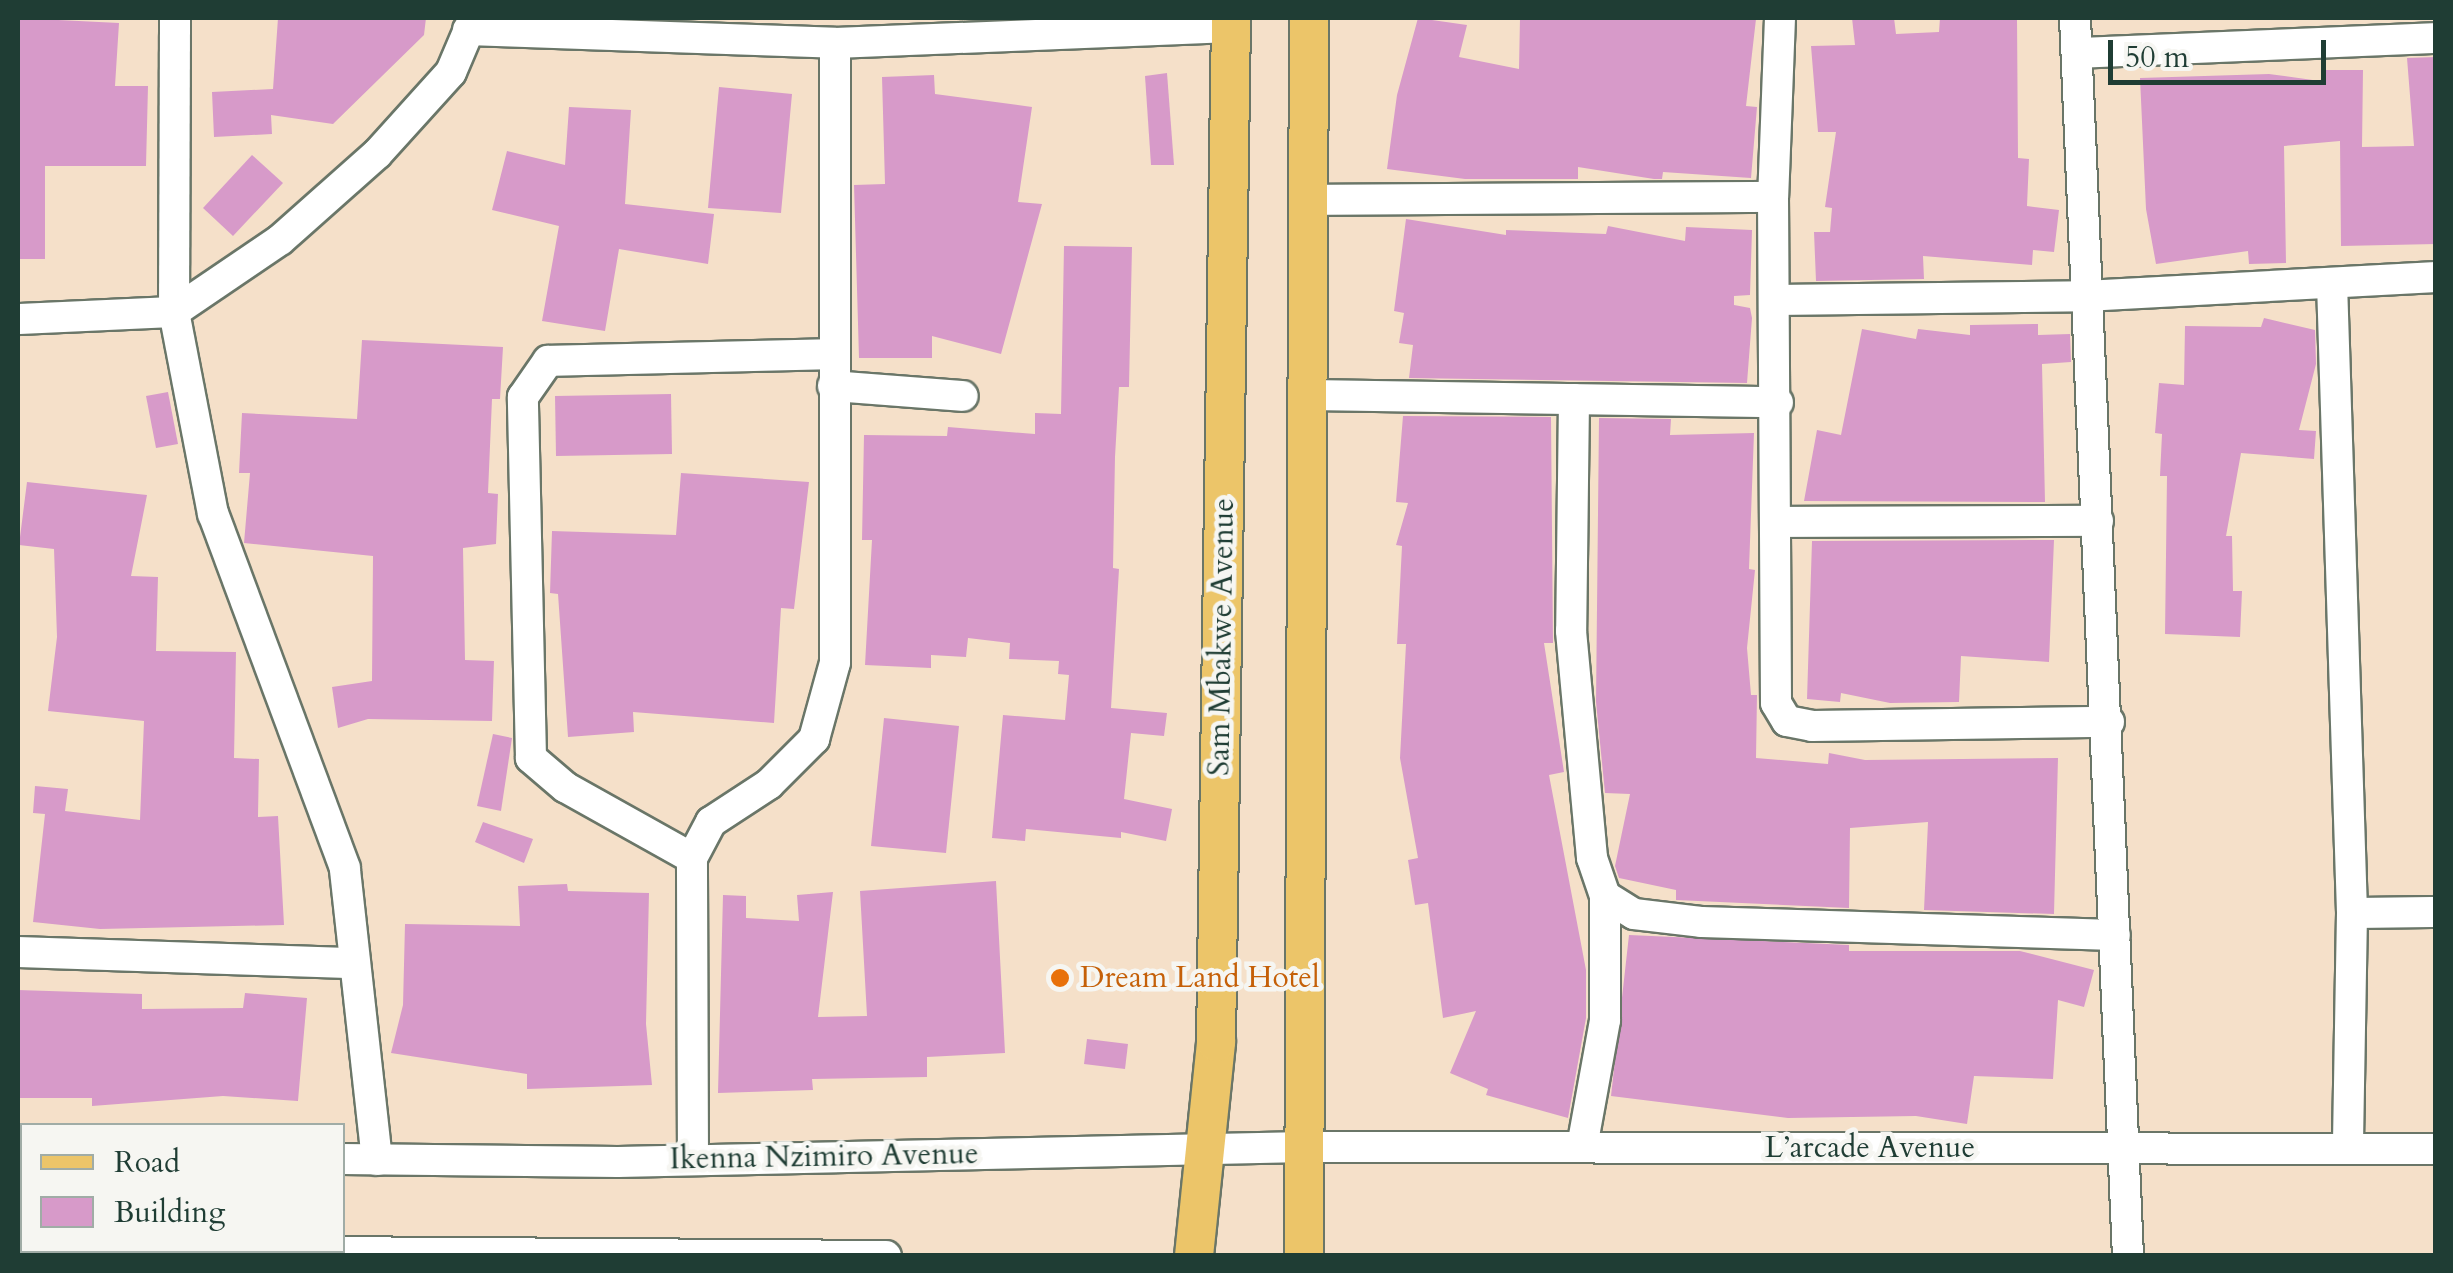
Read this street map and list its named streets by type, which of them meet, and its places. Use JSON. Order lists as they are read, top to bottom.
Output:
{
  "streets": {
    "main road": ["Sam Mbakwe Avenue"],
    "street": ["L’arcade Avenue", "Ikenna Nzimiro Avenue"]
  },
  "crossings": [
    ["Sam Mbakwe Avenue", "Ikenna Nzimiro Avenue"],
    ["L’arcade Avenue", "Ikenna Nzimiro Avenue"]
  ],
  "places": ["Dream Land Hotel"],
  "legend": ["Road", "Building"],
  "scale_bar": "50 m"
}
